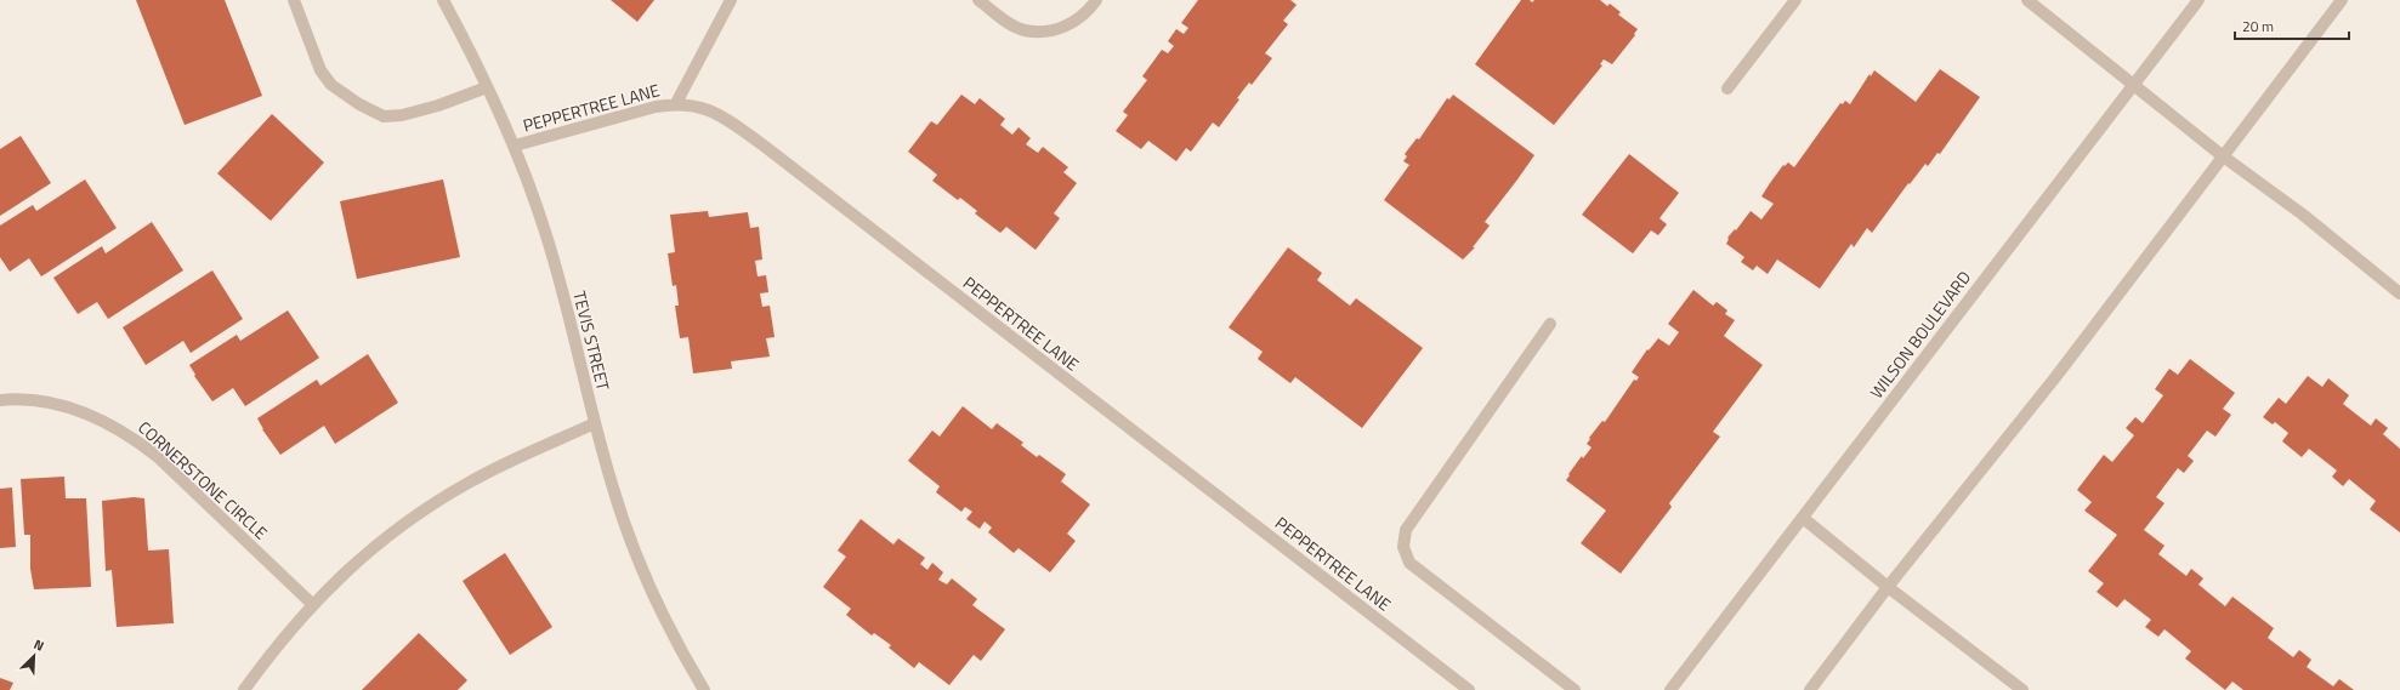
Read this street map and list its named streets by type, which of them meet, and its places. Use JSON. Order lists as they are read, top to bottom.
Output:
{
  "streets": {
    "street": [
      "PEPPERTREE LANE",
      "WILSON BOULEVARD",
      "TEVIS STREET",
      "CORNERSTONE CIRCLE"
    ]
  },
  "crossings": [
    ["PEPPERTREE LANE", "TEVIS STREET"]
  ],
  "scale_bar": "20 m",
  "north": "top right"
}
